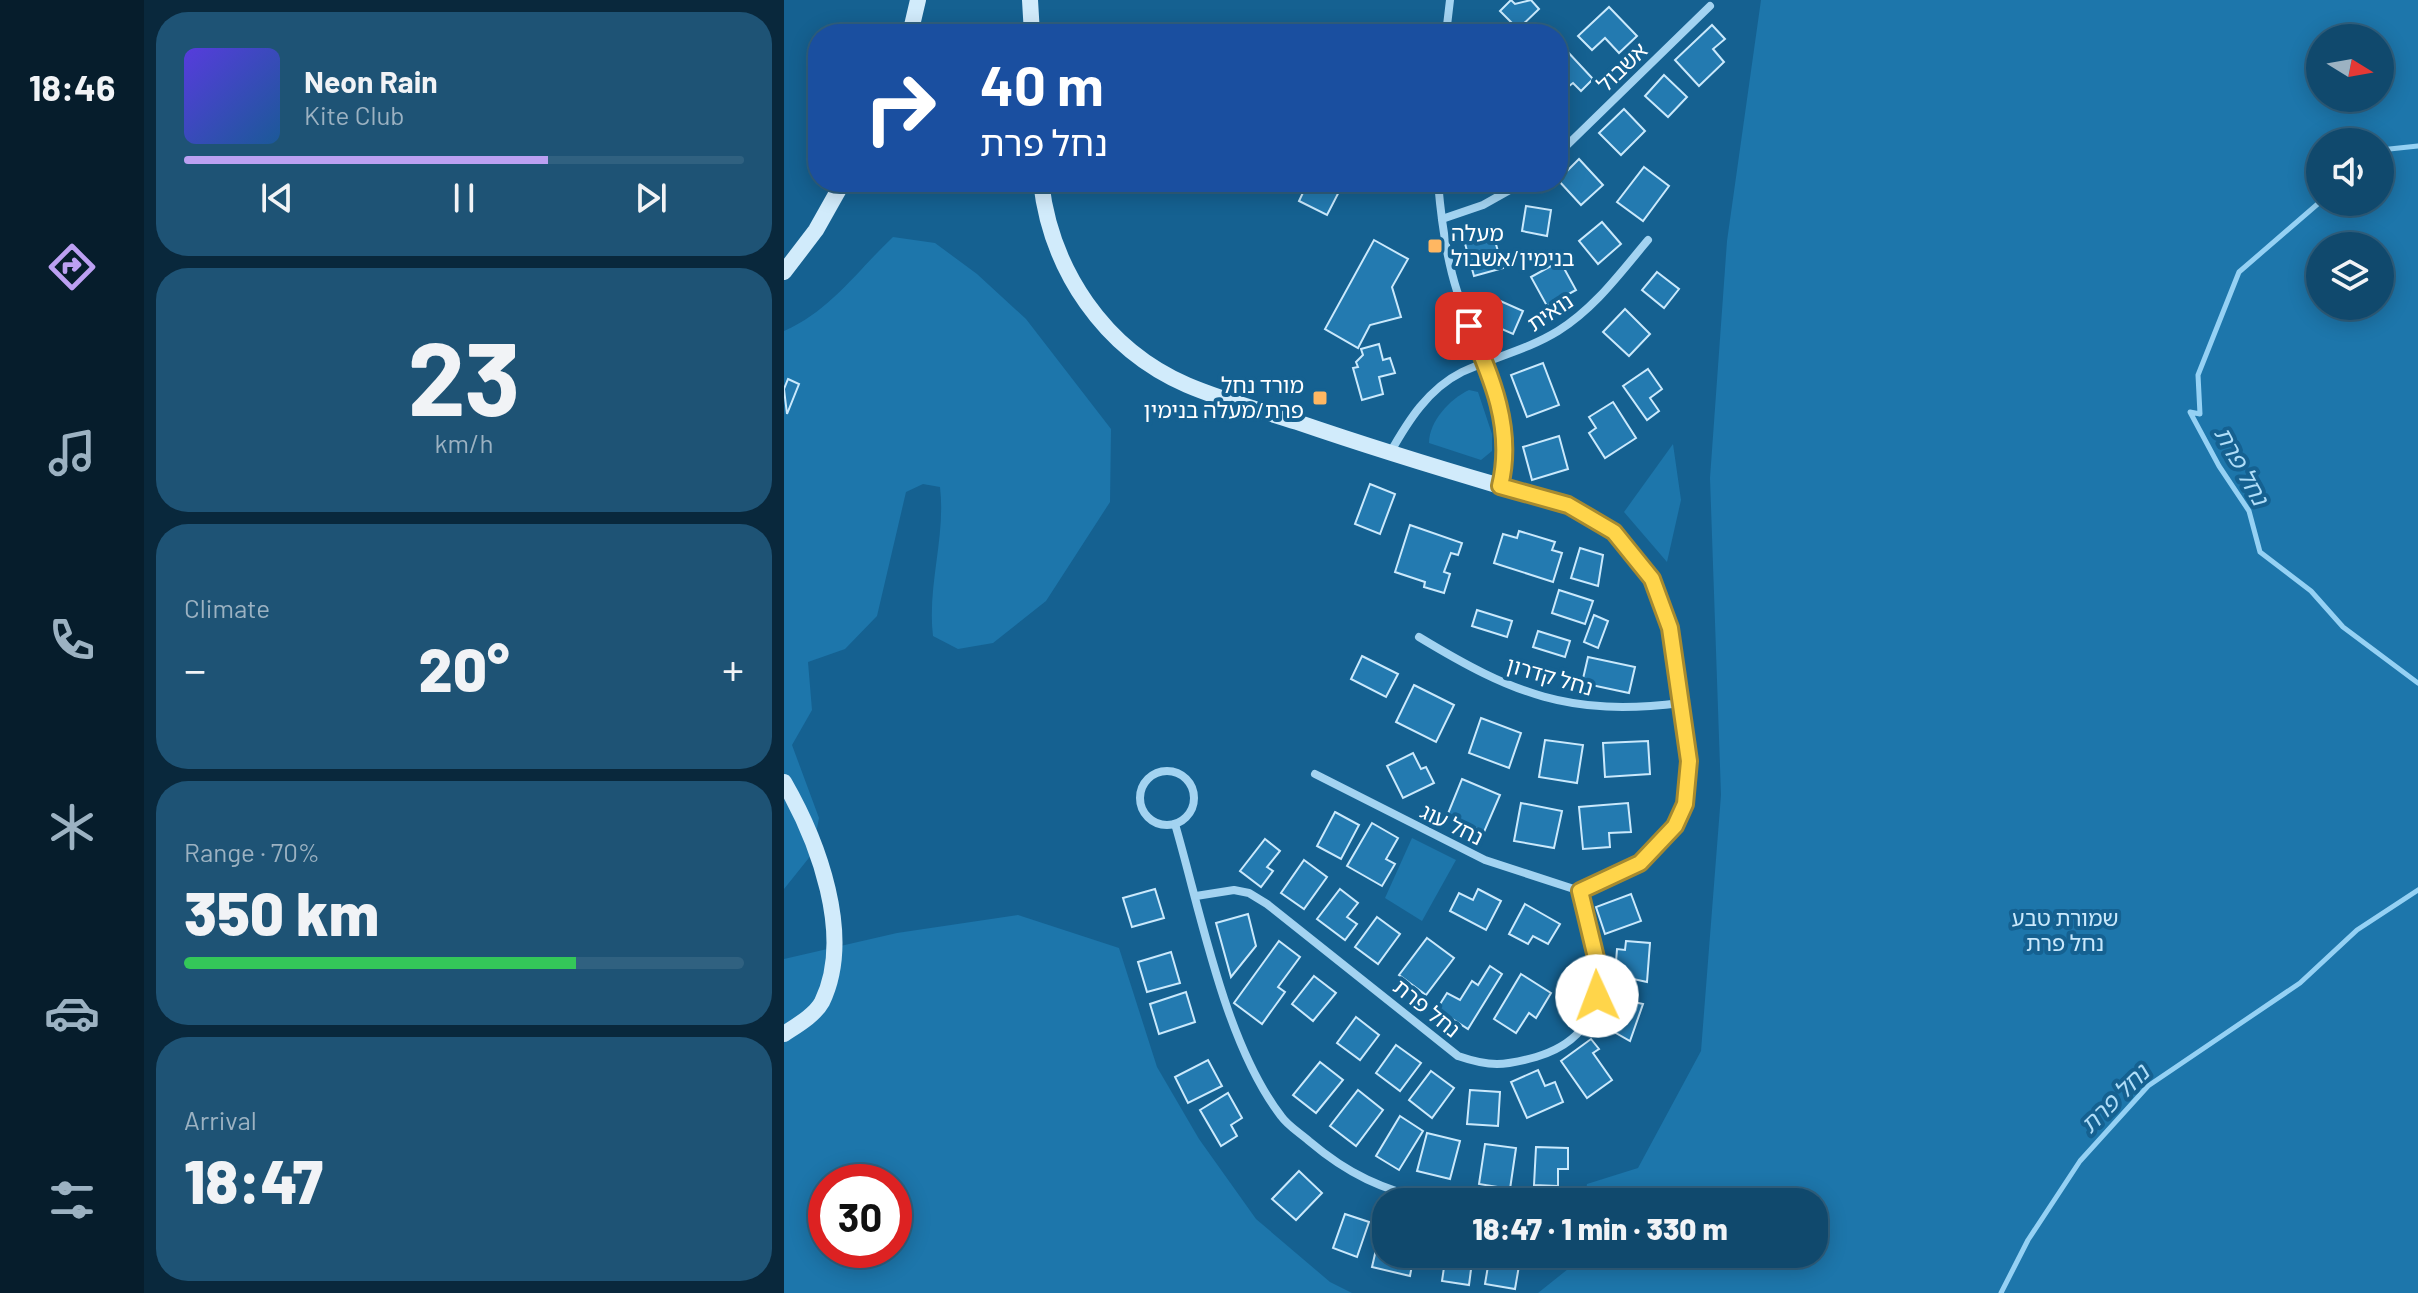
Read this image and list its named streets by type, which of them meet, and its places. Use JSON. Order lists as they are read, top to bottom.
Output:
{
  "streets": {
    "street": [
      "אשבול",
      "נואית",
      "נחל קדרון",
      "נחל עוג",
      "נחל פרת"
    ]
  },
  "crossings": [
    ["נחל עוג", "נחל פרת"]
  ],
  "water": ["נחל פרת"],
  "parks": ["שמורת טבע נחל פרת"],
  "places": {
    "transit": ["מעלה בנימין/אשבול", "מורד נחל פרת/מעלה בנימין"]
  },
  "north": "right",
  "page": {
    "tabs": "18:46",
    "turn": ["40 m", "נחל פרת"],
    "song": ["Neon Rain", "Kite Club"],
    "tile": [
      ["23", "km/h"],
      "Climate",
      ["Range · 70%", "350 km"],
      ["Arrival", "18:47"]
    ],
    "heat": ["−", "20°", "+"],
    "limit": "30",
    "trip": "18:47 · 1 min · 330 m"
  }
}
